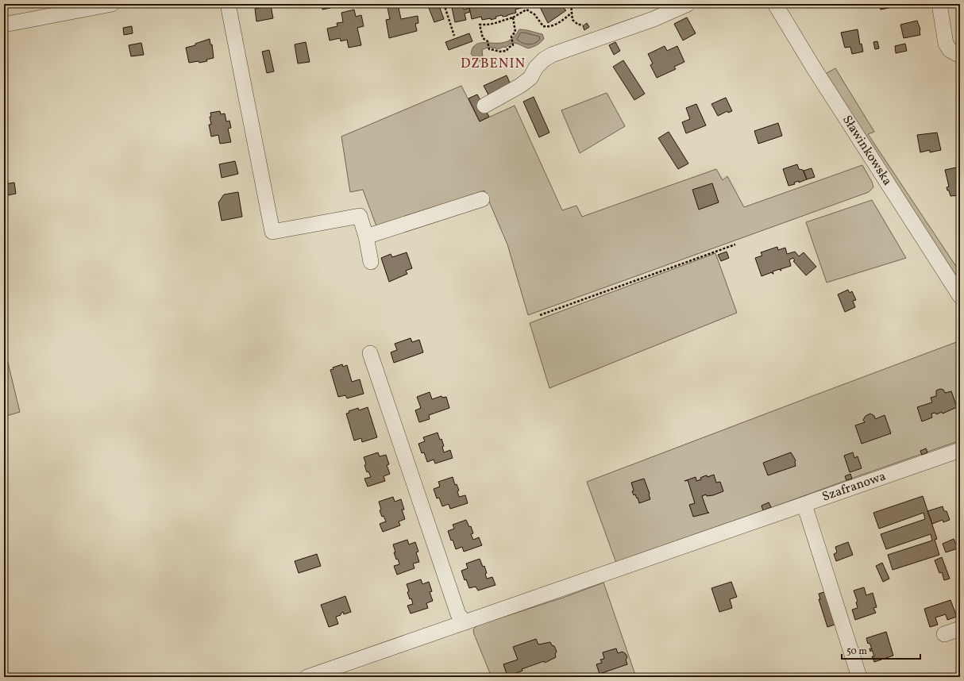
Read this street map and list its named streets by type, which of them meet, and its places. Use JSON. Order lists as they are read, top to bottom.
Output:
{
  "streets": {
    "street": ["Sławinkowska", "Szafranowa"]
  },
  "districts": ["DZBENIN"],
  "scale_bar": "50 m"
}
